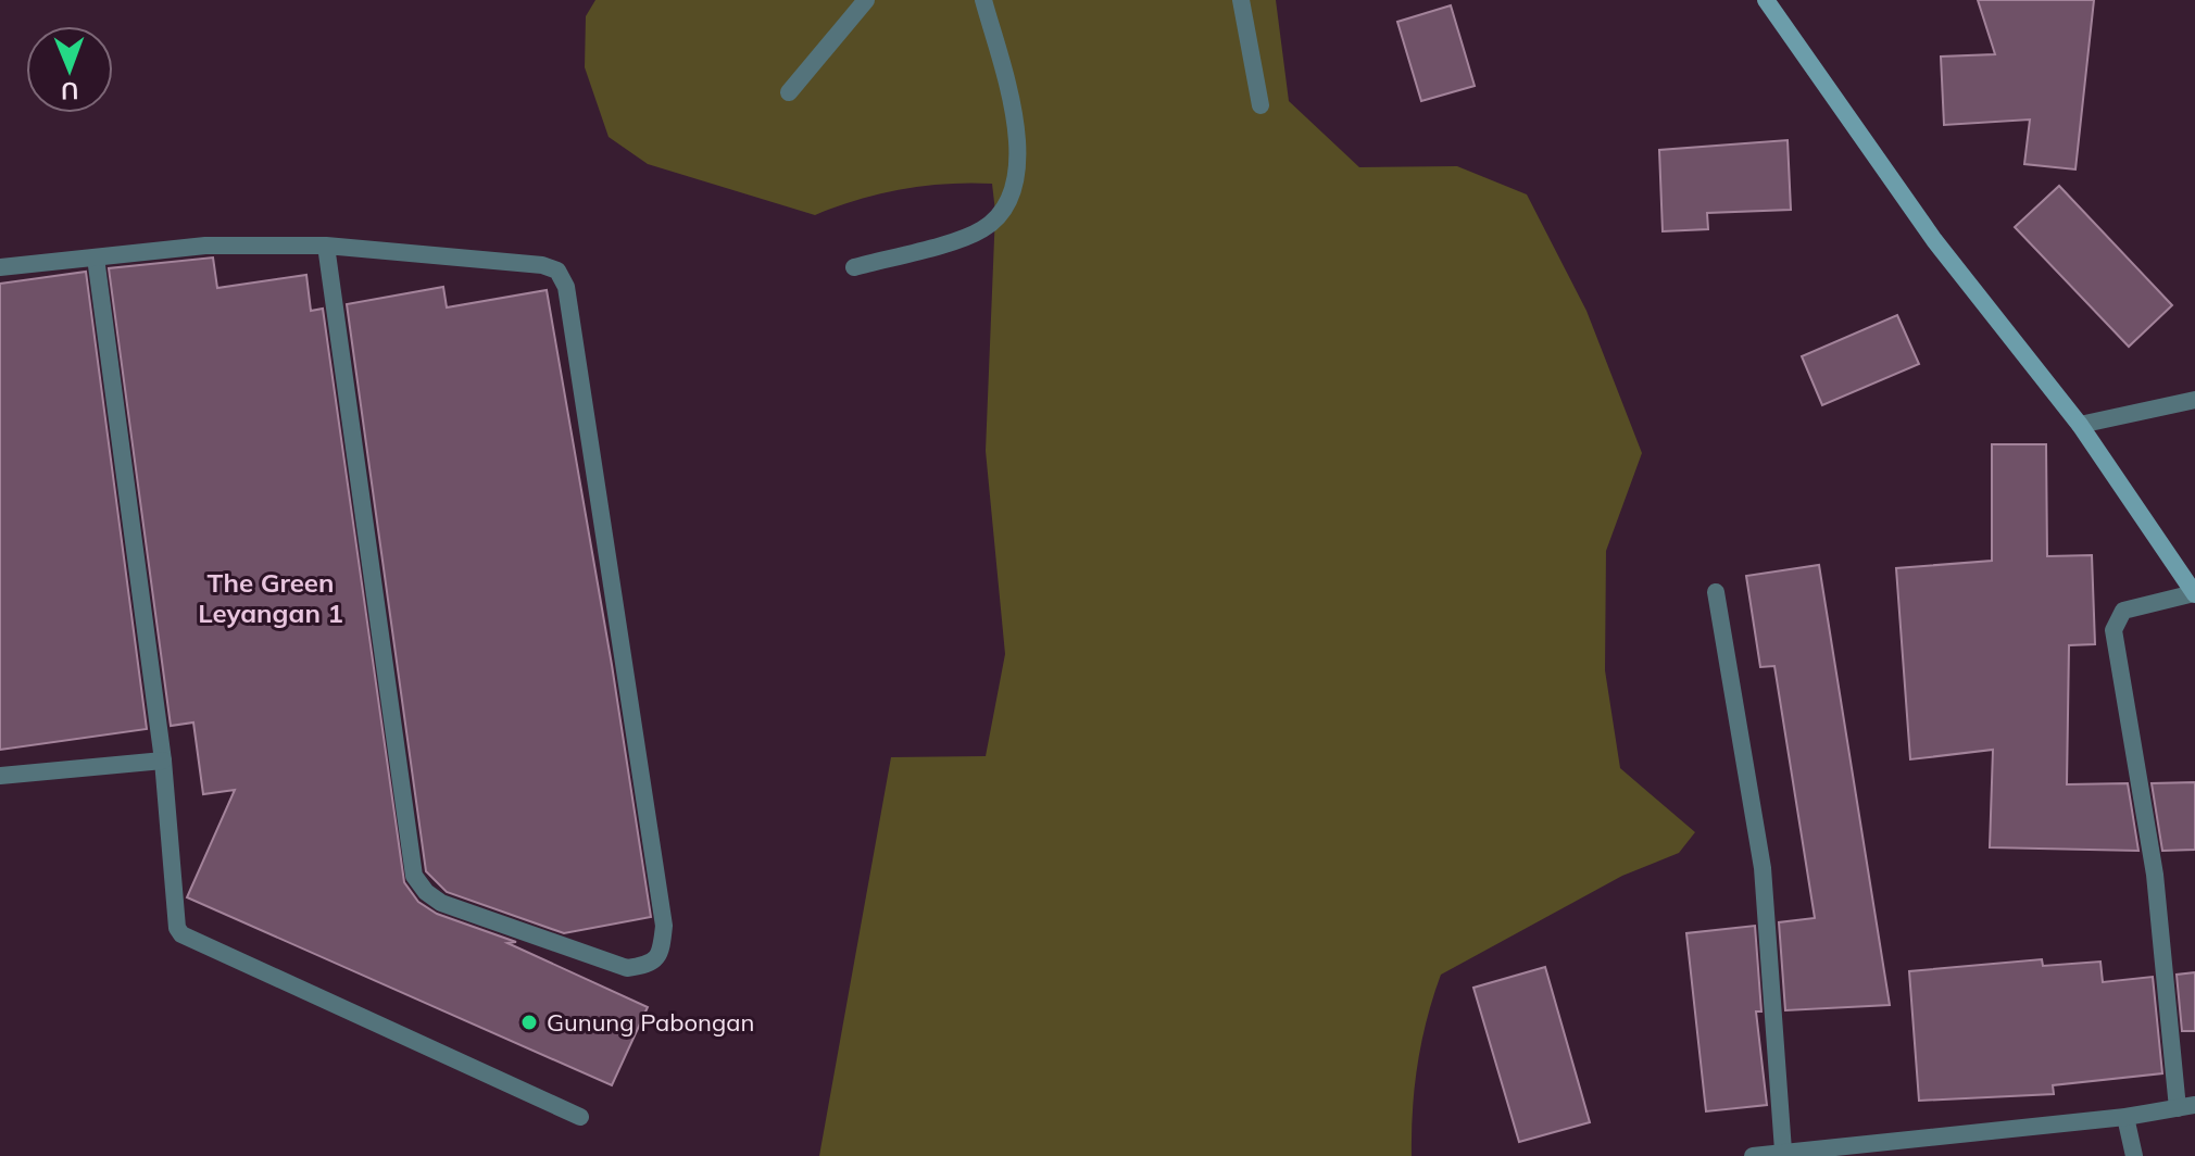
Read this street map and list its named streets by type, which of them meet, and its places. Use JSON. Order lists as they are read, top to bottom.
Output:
{
  "districts": ["The Green Leyangan 1"],
  "places": ["Gunung Pabongan"],
  "north": "bottom"
}
